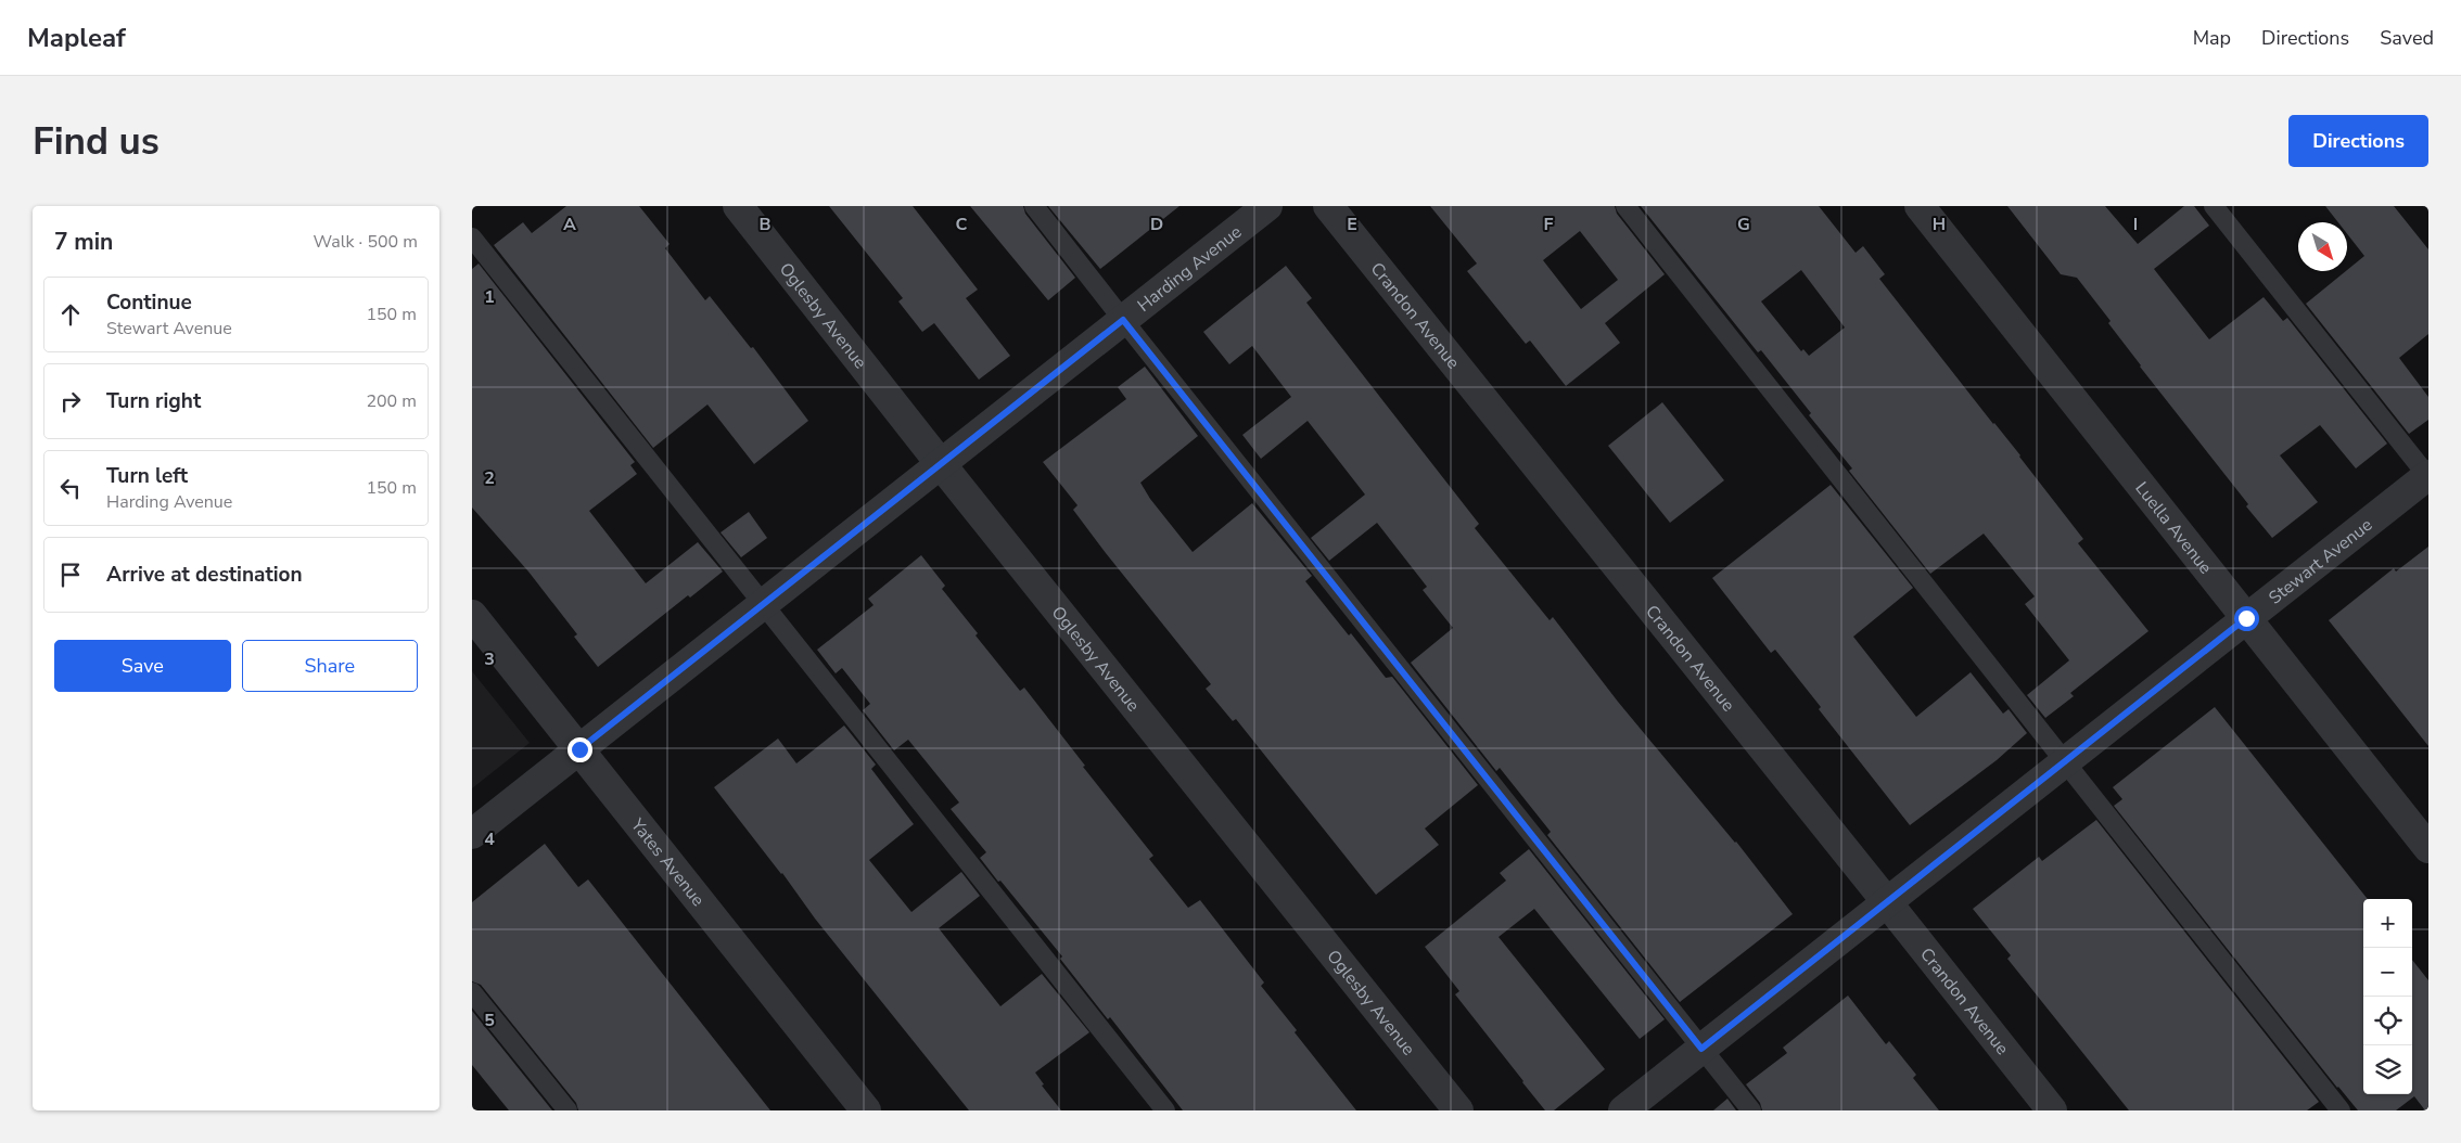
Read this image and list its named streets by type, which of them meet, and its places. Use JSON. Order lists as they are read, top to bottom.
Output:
{
  "streets": {
    "street": [
      "Harding Avenue",
      "Crandon Avenue",
      "Oglesby Avenue",
      "Luella Avenue",
      "Stewart Avenue",
      "Yates Avenue"
    ]
  },
  "crossings": [
    ["Harding Avenue", "Oglesby Avenue"],
    ["Harding Avenue", "Yates Avenue"],
    ["Crandon Avenue", "Stewart Avenue"],
    ["Luella Avenue", "Stewart Avenue"]
  ],
  "north": "bottom right",
  "page": {
    "header": "Mapleaf",
    "nav": ["Map", "Directions", "Saved"],
    "buttons": [
      "Directions",
      ["Save", "Share"]
    ],
    "title": "Find us",
    "heading": ["7 min", "Walk · 500 m"],
    "list": [
      ["Continue", "Stewart Avenue", "150 m"],
      ["Turn right", "200 m"],
      ["Turn left", "Harding Avenue", "150 m"],
      "Arrive at destination"
    ],
    "map_buttons": ["+", "−"]
  },
  "grid": {
    "columns": [
      "A",
      "B",
      "C",
      "D",
      "E",
      "F",
      "G",
      "H",
      "I"
    ],
    "rows": [
      "1",
      "2",
      "3",
      "4",
      "5"
    ]
  }
}
